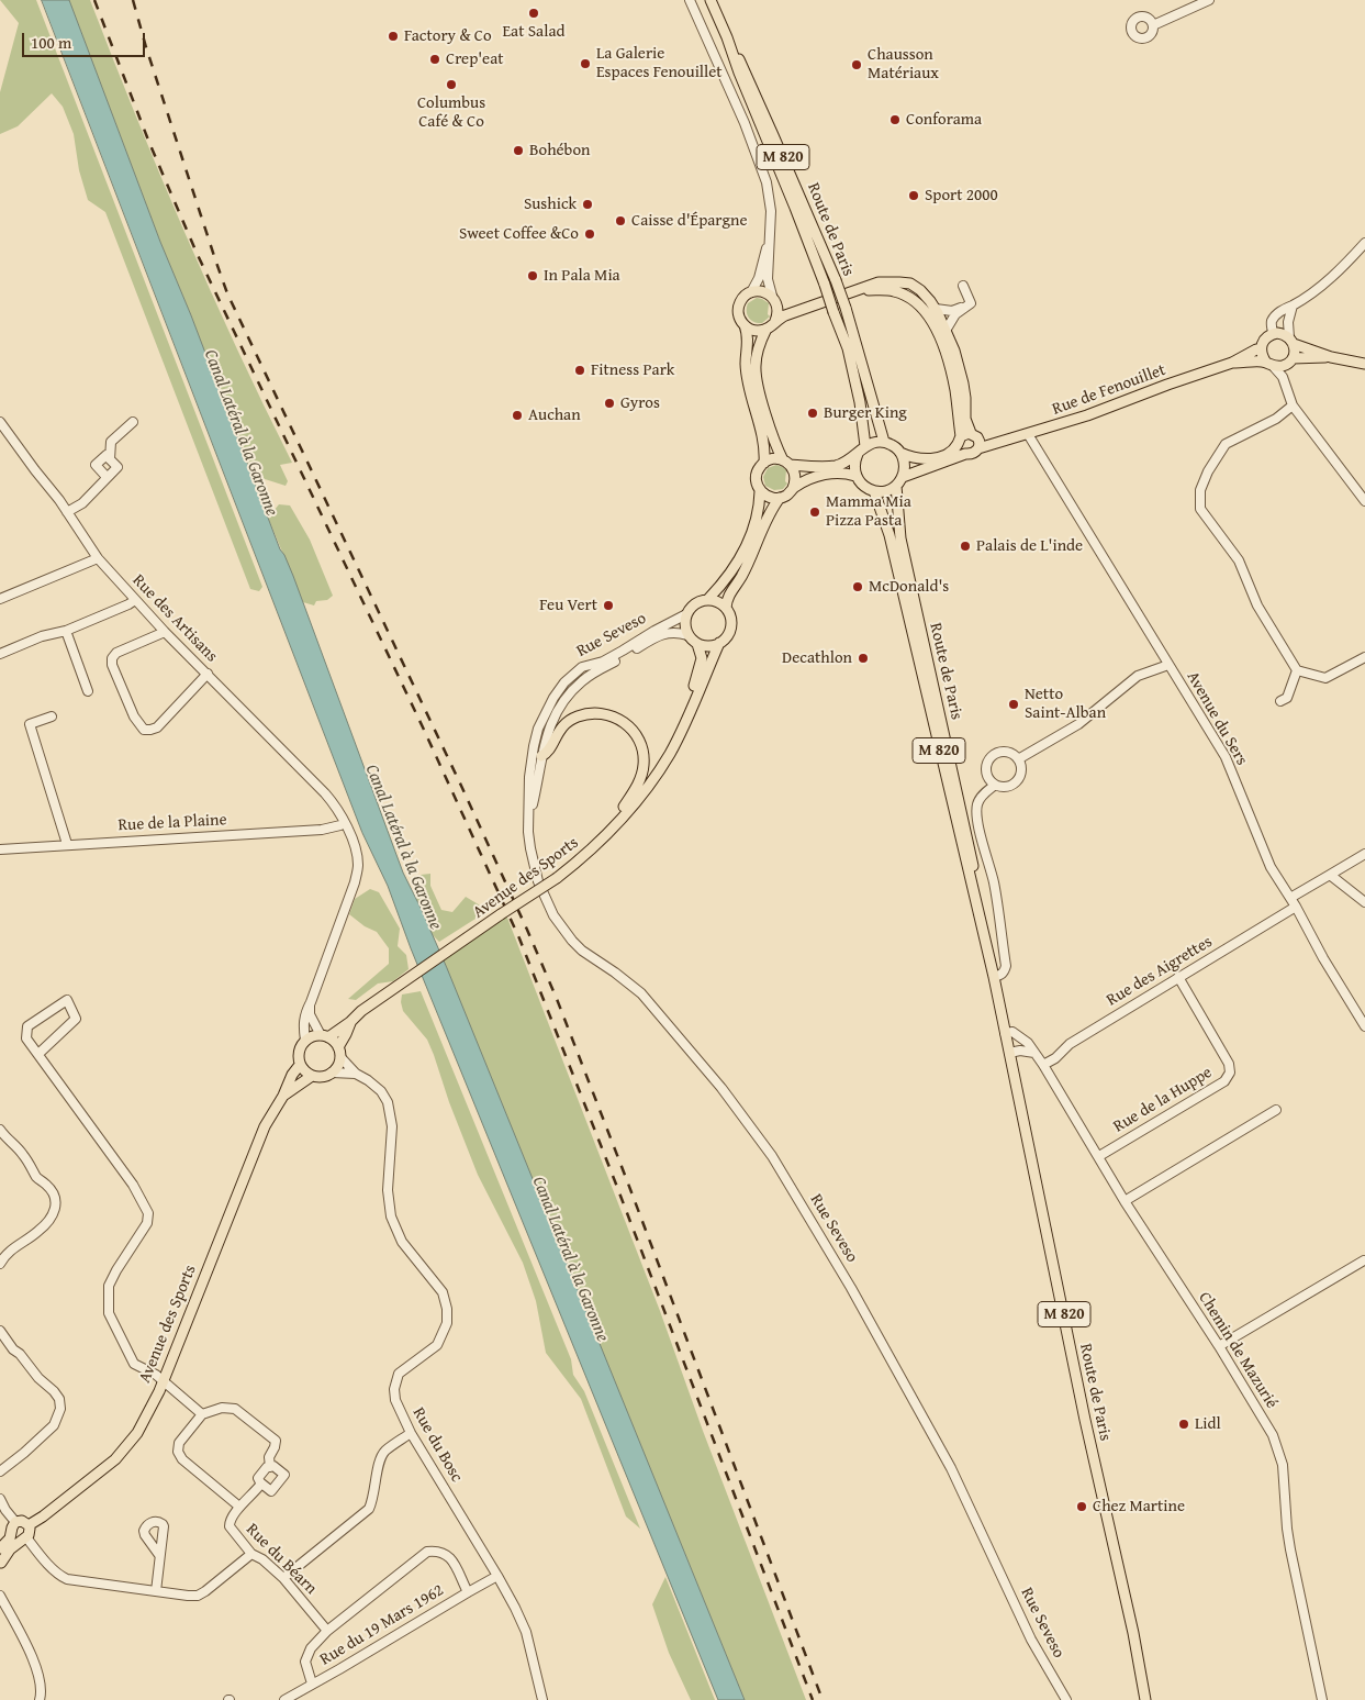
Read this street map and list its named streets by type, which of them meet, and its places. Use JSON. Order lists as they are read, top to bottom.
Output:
{
  "streets": {
    "main road": [
      "M 820",
      "Route de Paris",
      "Rue de Fenouillet",
      "Avenue des Sports"
    ],
    "street": [
      "Rue des Artisans",
      "Rue Seveso",
      "Avenue du Sers",
      "Rue de la Plaine",
      "Rue des Aigrettes",
      "Rue de la Huppe",
      "Chemin de Mazurié",
      "Rue du Bosc",
      "Rue du Béarn",
      "Rue du 19 Mars 1962"
    ]
  },
  "crossings": [
    ["Route de Paris", "Chemin de Mazurié"],
    ["Rue de Fenouillet", "Avenue du Sers"],
    ["Rue des Artisans", "Rue de la Plaine"],
    ["Rue des Artisans", "Avenue des Sports"],
    ["Rue des Artisans", "Rue du Bosc"],
    ["Rue Seveso", "Avenue des Sports"],
    ["Avenue du Sers", "Rue des Aigrettes"],
    ["Avenue des Sports", "Rue du Bosc"],
    ["Rue des Aigrettes", "Rue de la Huppe"],
    ["Rue des Aigrettes", "Chemin de Mazurié"],
    ["Rue de la Huppe", "Chemin de Mazurié"],
    ["Rue du Bosc", "Rue du 19 Mars 1962"],
    ["Rue du Béarn", "Rue du 19 Mars 1962"]
  ],
  "water": ["Canal Latéral à la Garonne"],
  "places": [
    "Eat Salad",
    "Factory & Co",
    "Crep'eat",
    "La Galerie Espaces Fenouillet",
    "Chausson Matériaux",
    "Columbus Café & Co",
    "Conforama",
    "Bohébon",
    "Sport 2000",
    "Sushick",
    "Caisse d'Épargne",
    "Sweet Coffee &Co",
    "In Pala Mia",
    "Fitness Park",
    "Gyros",
    "Burger King",
    "Auchan",
    "Mamma Mia Pizza Pasta",
    "Palais de L'inde",
    "McDonald's",
    "Feu Vert",
    "Decathlon",
    "Netto Saint-Alban",
    "Lidl",
    "Chez Martine"
  ],
  "scale_bar": "100 m"
}
